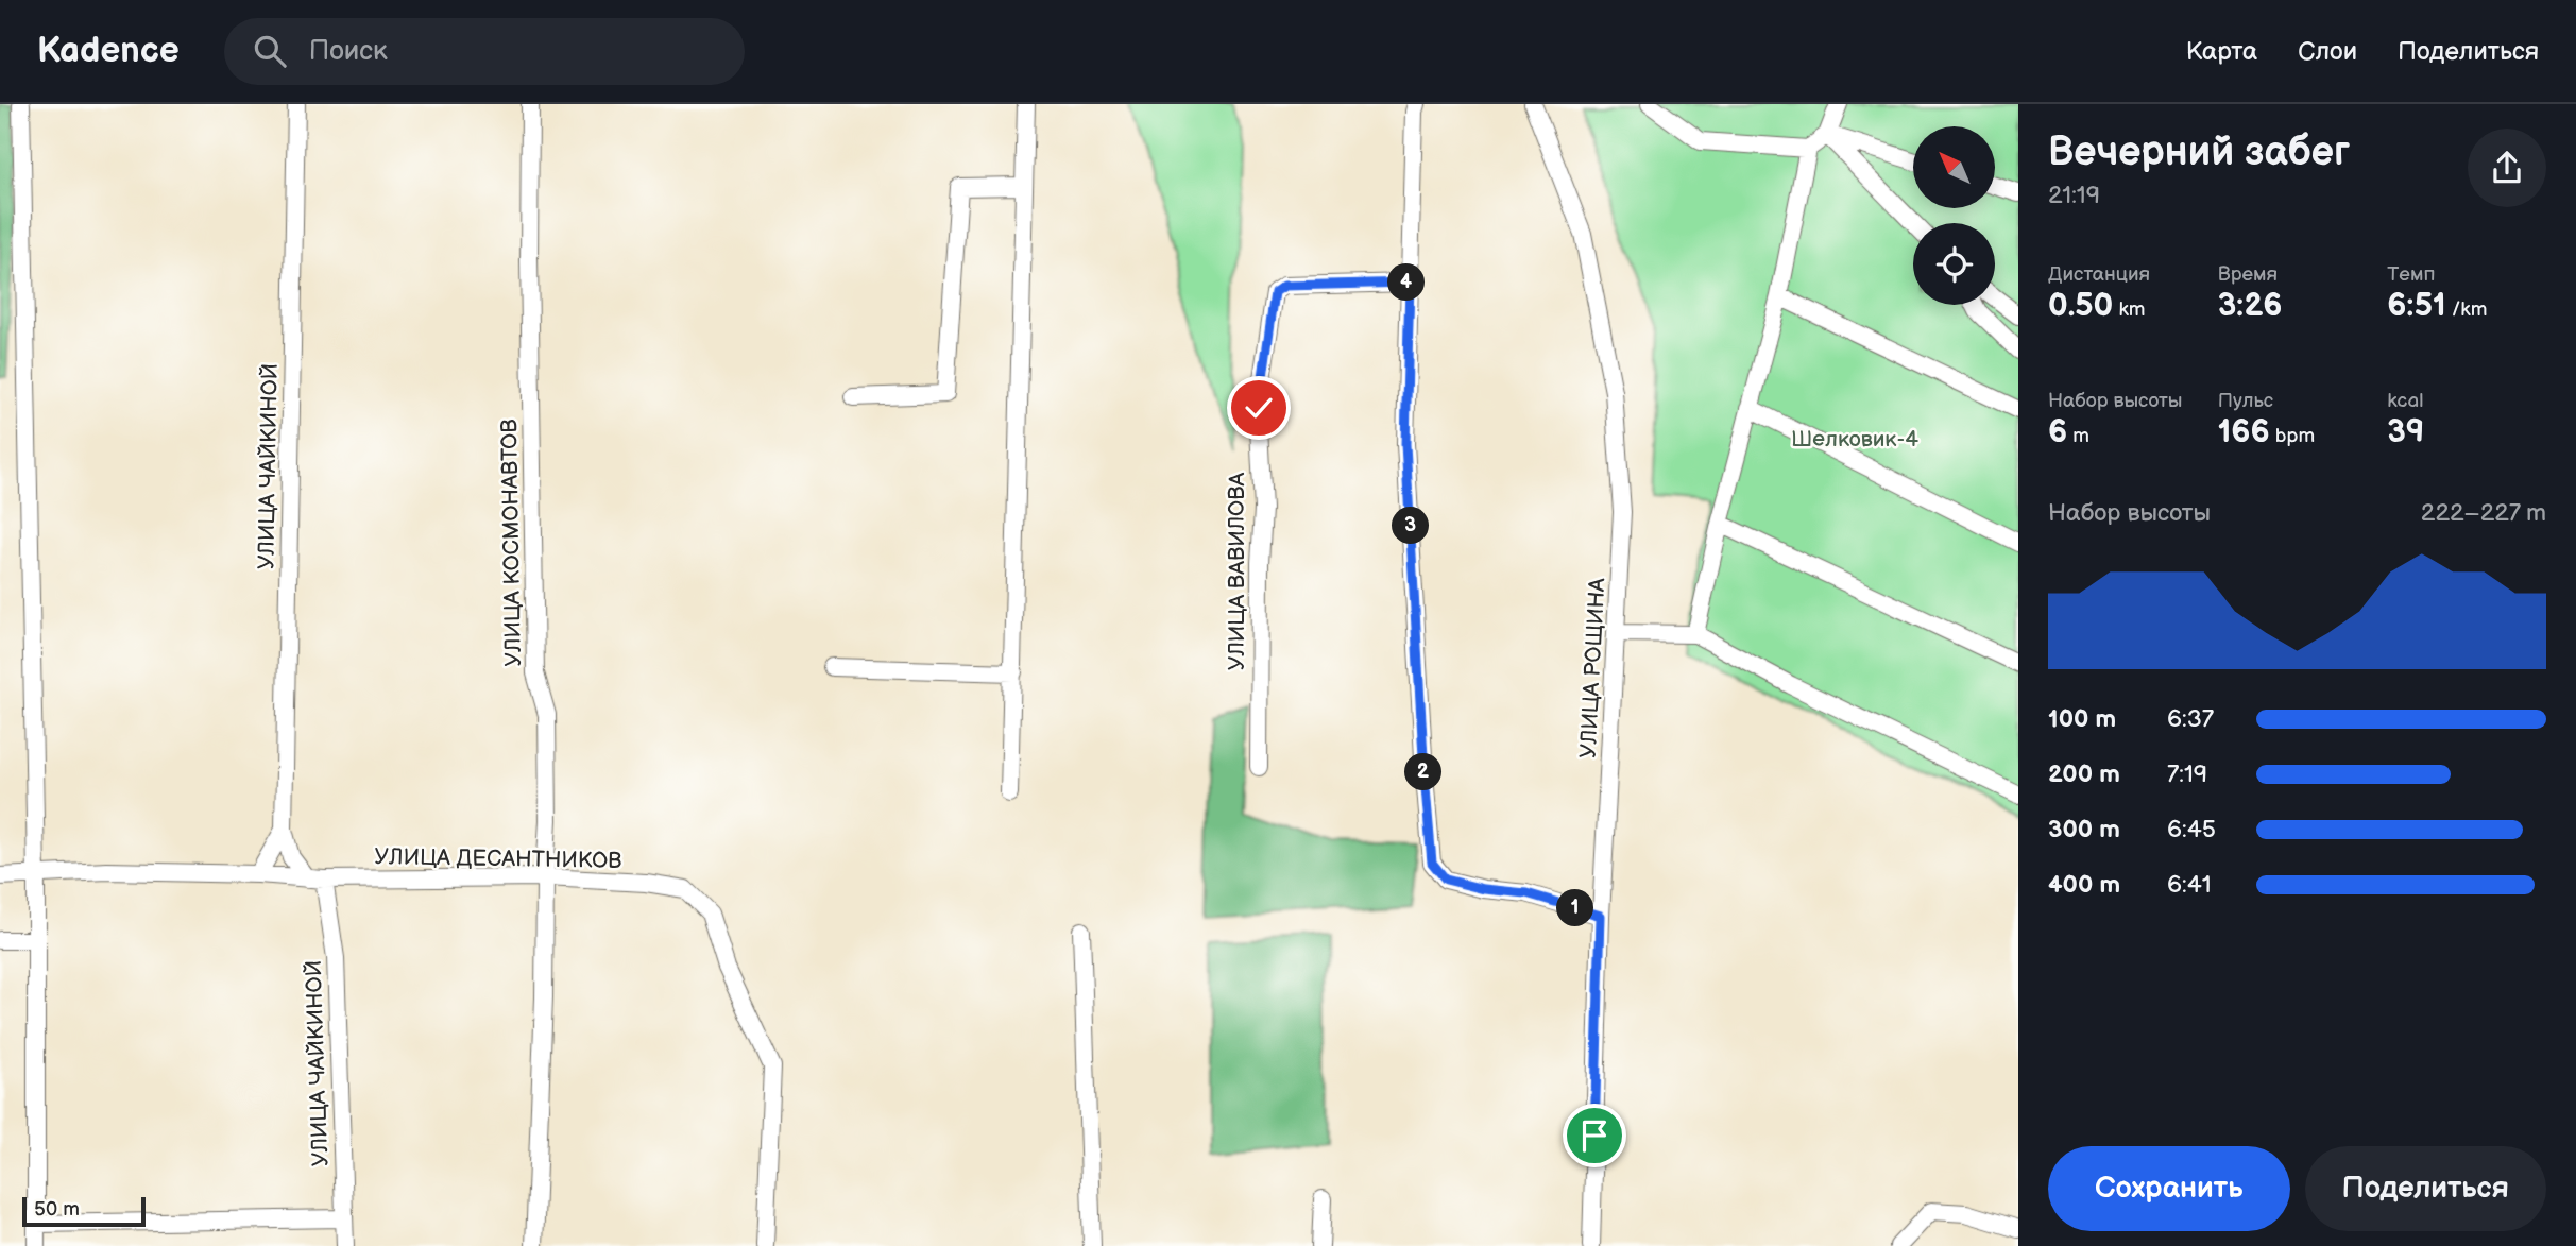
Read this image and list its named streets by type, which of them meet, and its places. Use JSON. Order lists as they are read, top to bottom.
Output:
{
  "streets": {
    "street": [
      "УЛИЦА ЧАЙКИНОЙ",
      "УЛИЦА КОСМОНАВТОВ",
      "УЛИЦА ВАВИЛОВА",
      "УЛИЦА РОЩИНА",
      "УЛИЦА ДЕСАНТНИКОВ"
    ]
  },
  "crossings": [
    ["УЛИЦА ЧАЙКИНОЙ", "УЛИЦА ДЕСАНТНИКОВ"],
    ["УЛИЦА КОСМОНАВТОВ", "УЛИЦА ДЕСАНТНИКОВ"]
  ],
  "parks": ["Шелковик-4"],
  "scale_bar": "50 m",
  "north": "top left",
  "page": {
    "header": "Kadence",
    "search": "Поиск",
    "nav": ["Карта", "Слои", "Поделиться"],
    "heading": ["Вечерний забег", "21:19"],
    "stats": [
      ["Дистанция", "0.50 km"],
      ["Время", "3:26"],
      ["Темп", "6:51 /km"],
      ["Набор высоты", "6 m"],
      ["Пульс", "166 bpm"],
      ["kcal", "39"]
    ],
    "pins": [
      "4",
      "3",
      "2",
      "1"
    ],
    "chart": ["Набор высоты", "222–227 m"],
    "list": [
      {
        "name": "100 m",
        "note": "6:37"
      },
      {
        "name": "200 m",
        "note": "7:19"
      },
      {
        "name": "300 m",
        "note": "6:45"
      },
      {
        "name": "400 m",
        "note": "6:41"
      }
    ],
    "buttons": ["Сохранить", "Поделиться"],
    "scale": "50 m"
  }
}
